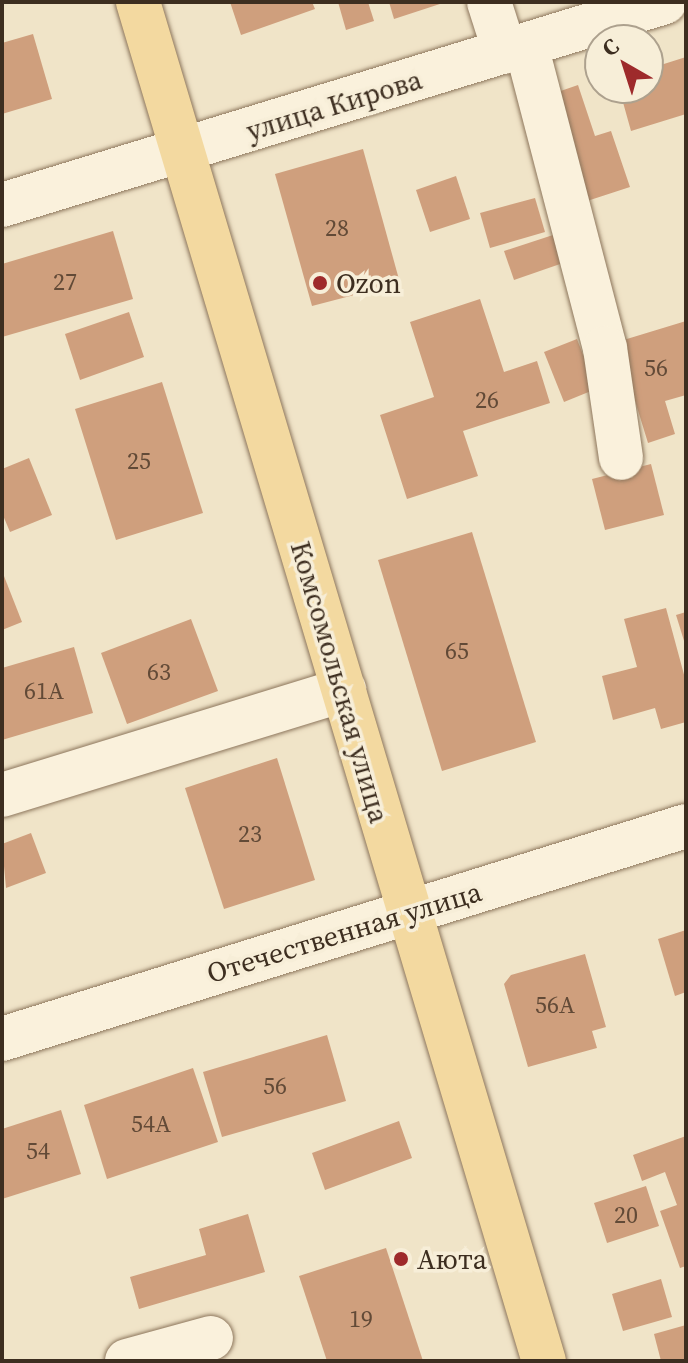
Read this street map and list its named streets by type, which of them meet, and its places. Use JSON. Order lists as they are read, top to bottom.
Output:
{
  "streets": {
    "main road": ["Комсомольская улица"],
    "street": ["улица Кирова", "Отечественная улица"]
  },
  "crossings": [
    ["улица Кирова", "Комсомольская улица"],
    ["Комсомольская улица", "Отечественная улица"]
  ],
  "places": ["Ozon", "Аюта"],
  "house_numbers": [
    "28",
    "27",
    "56",
    "26",
    "25",
    "65",
    "63",
    "61А",
    "23",
    "56А",
    "56",
    "54А",
    "54",
    "20",
    "19"
  ],
  "north": "top left"
}
